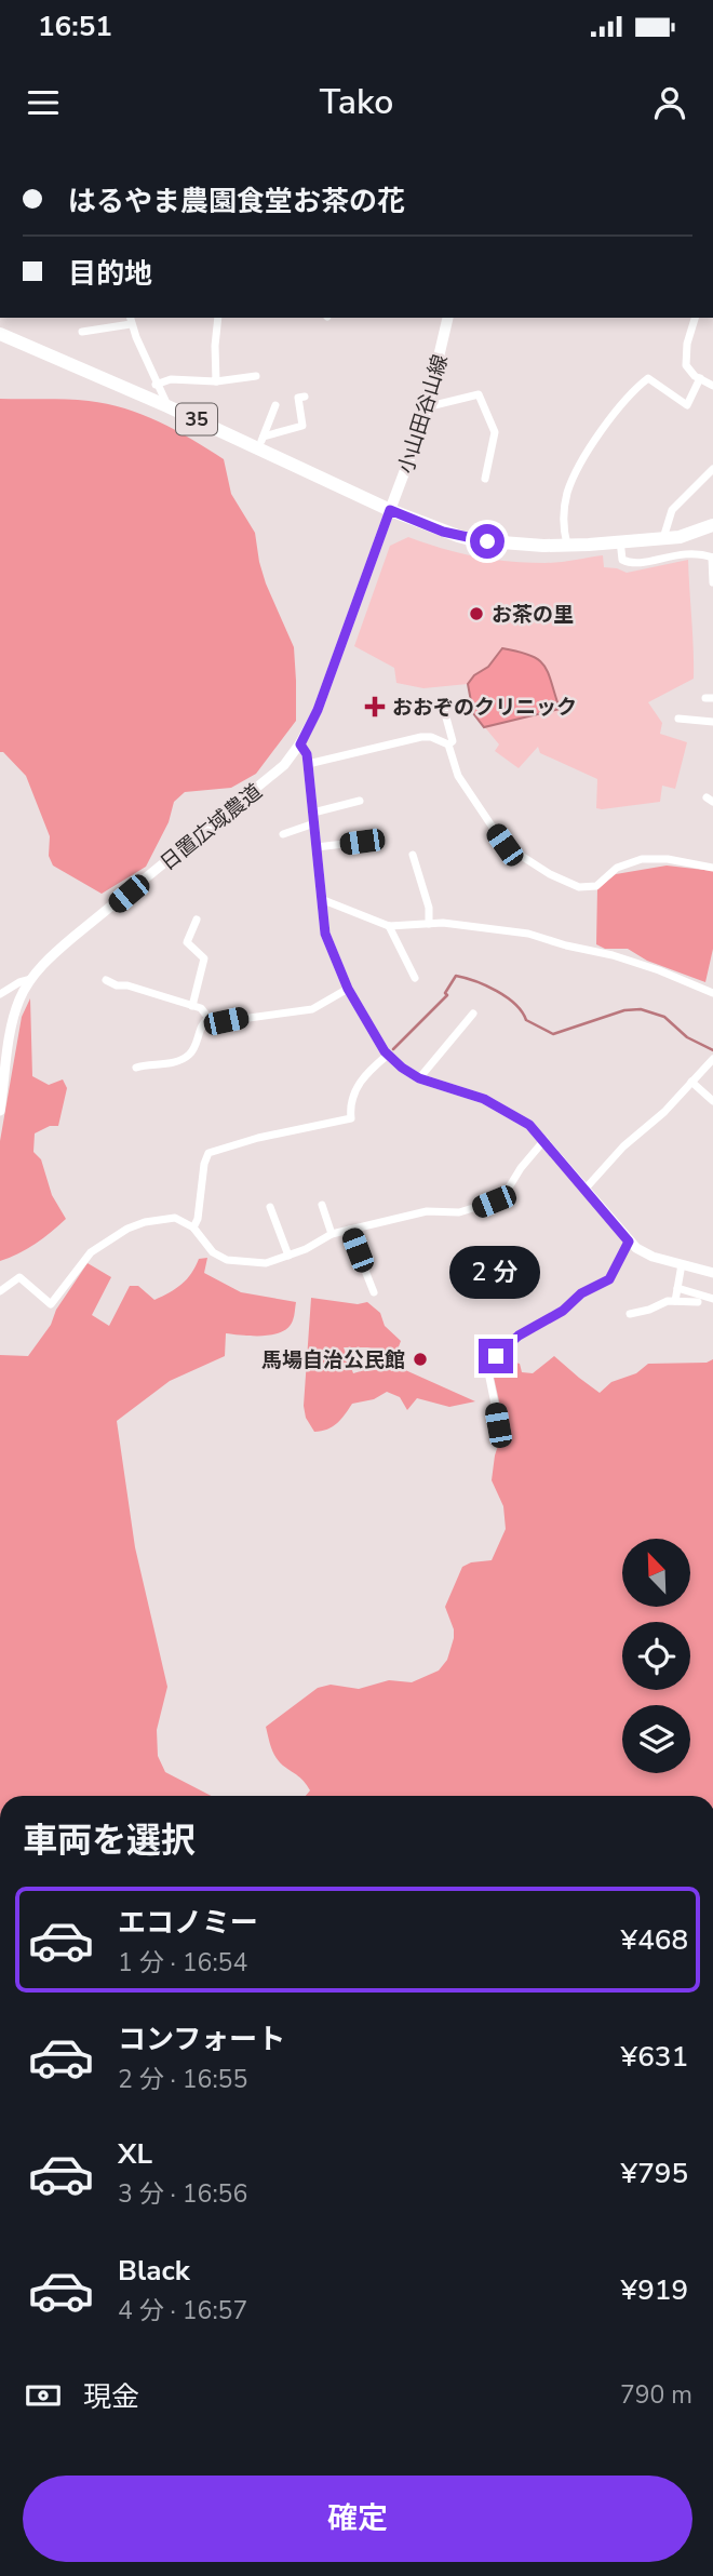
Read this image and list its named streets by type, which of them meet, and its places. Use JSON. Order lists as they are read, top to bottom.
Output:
{
  "streets": {
    "main road": ["小山田谷山線", "35"],
    "street": ["日置広域農道"]
  },
  "crossings": [
    ["小山田谷山線", "35"],
    ["小山田谷山線", "日置広域農道"],
    ["35", "日置広域農道"]
  ],
  "places": {
    "other": ["お茶の里", "馬場自治公民館"],
    "health": ["おおぞのクリニック"]
  },
  "north": "top left",
  "page": {
    "status": "16:51",
    "header": "Tako",
    "banner": ["はるやま農園食堂お茶の花", "目的地"],
    "bubble": "2 分",
    "heading": "車両を選択",
    "list": [
      {
        "name": "エコノミー",
        "note": "1 分 · 16:54",
        "value": "¥468"
      },
      {
        "name": "コンフォート",
        "note": "2 分 · 16:55",
        "value": "¥631"
      },
      {
        "name": "XL",
        "note": "3 分 · 16:56",
        "value": "¥795"
      },
      {
        "name": "Black",
        "note": "4 分 · 16:57",
        "value": "¥919"
      }
    ],
    "pay": ["現金", "790 m"],
    "buttons": "確定"
  }
}
